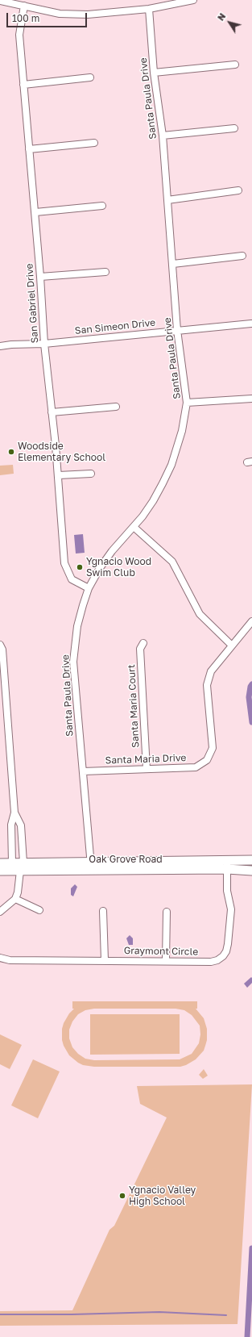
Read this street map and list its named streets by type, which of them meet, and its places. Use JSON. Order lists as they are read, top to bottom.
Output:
{
  "streets": {
    "main road": ["Oak Grove Road"],
    "street": [
      "Santa Paula Drive",
      "San Gabriel Drive",
      "San Simeon Drive",
      "Santa Maria Court",
      "Santa Maria Drive",
      "Graymont Circle"
    ]
  },
  "crossings": [
    ["Santa Paula Drive", "San Gabriel Drive"],
    ["Santa Paula Drive", "San Simeon Drive"],
    ["Santa Paula Drive", "Santa Maria Drive"],
    ["Santa Paula Drive", "Oak Grove Road"],
    ["San Gabriel Drive", "San Simeon Drive"],
    ["Santa Maria Court", "Santa Maria Drive"],
    ["Oak Grove Road", "Graymont Circle"]
  ],
  "places": ["Woodside Elementary School", "Ygnacio Wood Swim Club", "Ygnacio Valley High School"],
  "scale_bar": "100 m",
  "north": "top left"
}
